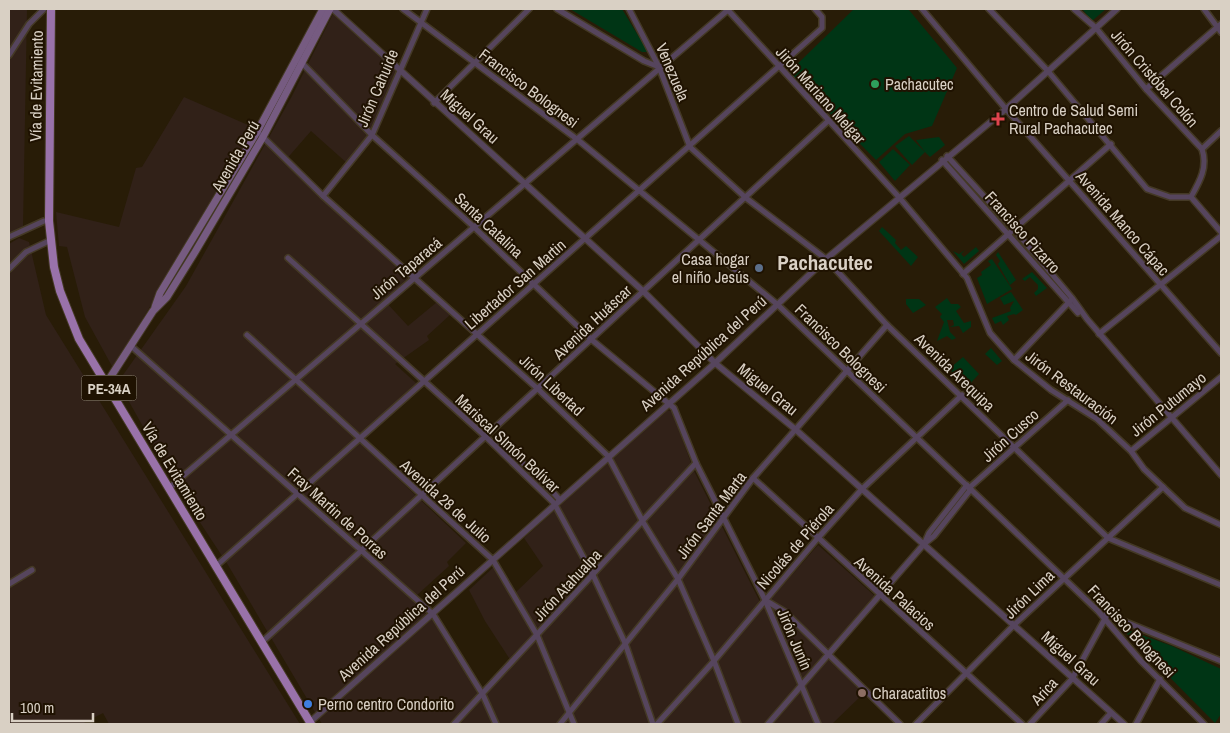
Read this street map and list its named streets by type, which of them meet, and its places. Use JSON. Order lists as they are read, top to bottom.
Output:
{
  "streets": {
    "highway": ["Vía de Evitamiento", "PE-34A"],
    "main road": ["Avenida Perú"],
    "street": [
      "Venezuela",
      "Jirón Cristóbal Colón",
      "Jirón Cahuide",
      "Francisco Bolognesi",
      "Jirón Mariano Melgar",
      "Miguel Grau",
      "Avenida Manco Cápac",
      "Santa Catalina",
      "Francisco Pizarro",
      "Jirón Taparacá",
      "Libertador San Martin",
      "Avenida Huáscar",
      "Avenida República del Perú",
      "Avenida Arequipa",
      "Jirón Libertad",
      "Jirón Restauración",
      "Jirón Putumayo",
      "Jirón Cusco",
      "Mariscal SImón Bolívar",
      "Avenida 28 de Julio",
      "Fray Martin de Porras",
      "Jirón Santa Marta",
      "Nicolás de Piérola",
      "Jirón Atahualpa",
      "Avenida Palacios",
      "Jirón Lima",
      "Jirón Junín",
      "Arica"
    ]
  },
  "crossings": [
    ["Venezuela", "Jirón Taparacá"],
    ["Venezuela", "Libertador San Martin"],
    ["Venezuela", "Avenida Arequipa"],
    ["Jirón Cristóbal Colón", "Avenida República del Perú"],
    ["Vía de Evitamiento", "Avenida Perú"],
    ["Vía de Evitamiento", "Jirón Taparacá"],
    ["Vía de Evitamiento", "Libertador San Martin"],
    ["Vía de Evitamiento", "Avenida Huáscar"],
    ["Vía de Evitamiento", "Avenida República del Perú"],
    ["Jirón Cahuide", "Francisco Bolognesi"],
    ["Jirón Cahuide", "Miguel Grau"],
    ["Jirón Cahuide", "Santa Catalina"],
    ["Jirón Cahuide", "Jirón Libertad"],
    ["Francisco Bolognesi", "Jirón Taparacá"],
    ["Francisco Bolognesi", "Libertador San Martin"],
    ["Francisco Bolognesi", "Avenida Huáscar"],
    ["Francisco Bolognesi", "Avenida República del Perú"],
    ["Francisco Bolognesi", "Jirón Cusco"],
    ["Francisco Bolognesi", "Jirón Santa Marta"],
    ["Francisco Bolognesi", "Nicolás de Piérola"],
    ["Francisco Bolognesi", "Jirón Lima"],
    ["Francisco Bolognesi", "Arica"],
    ["Jirón Mariano Melgar", "Jirón Taparacá"],
    ["Jirón Mariano Melgar", "Libertador San Martin"],
    ["Jirón Mariano Melgar", "Avenida Huáscar"],
    ["Jirón Mariano Melgar", "Avenida República del Perú"],
    ["Jirón Mariano Melgar", "Jirón Restauración"],
    ["Miguel Grau", "Avenida Perú"],
    ["Miguel Grau", "Jirón Taparacá"],
    ["Miguel Grau", "Libertador San Martin"],
    ["Miguel Grau", "Avenida Huáscar"],
    ["Miguel Grau", "Avenida República del Perú"],
    ["Miguel Grau", "Jirón Cusco"],
    ["Miguel Grau", "Jirón Santa Marta"],
    ["Miguel Grau", "Nicolás de Piérola"],
    ["Miguel Grau", "Jirón Lima"],
    ["Miguel Grau", "Arica"],
    ["Avenida Perú", "Santa Catalina"],
    ["Avenida Perú", "Jirón Libertad"],
    ["Avenida Perú", "Fray Martin de Porras"],
    ["Avenida Manco Cápac", "Avenida República del Perú"],
    ["Santa Catalina", "Jirón Taparacá"],
    ["Santa Catalina", "Libertador San Martin"],
    ["Santa Catalina", "Avenida Huáscar"],
    ["Santa Catalina", "Avenida República del Perú"],
    ["Santa Catalina", "Jirón Junín"],
    ["Francisco Pizarro", "Avenida República del Perú"],
    ["Francisco Pizarro", "Jirón Putumayo"],
    ["Jirón Taparacá", "Jirón Libertad"],
    ["Jirón Taparacá", "Mariscal SImón Bolívar"],
    ["Jirón Taparacá", "Avenida 28 de Julio"],
    ["Jirón Taparacá", "Fray Martin de Porras"],
    ["Libertador San Martin", "Avenida Arequipa"],
    ["Libertador San Martin", "Jirón Libertad"],
    ["Libertador San Martin", "Mariscal SImón Bolívar"],
    ["Libertador San Martin", "Avenida 28 de Julio"],
    ["Libertador San Martin", "Fray Martin de Porras"],
    ["Avenida Huáscar", "Avenida Arequipa"],
    ["Avenida Huáscar", "Jirón Libertad"],
    ["Avenida Huáscar", "Mariscal SImón Bolívar"],
    ["Avenida Huáscar", "Avenida 28 de Julio"],
    ["Avenida Huáscar", "Fray Martin de Porras"],
    ["Avenida República del Perú", "Avenida Arequipa"],
    ["Avenida República del Perú", "Jirón Libertad"],
    ["Avenida República del Perú", "Jirón Restauración"],
    ["Avenida República del Perú", "Mariscal SImón Bolívar"],
    ["Avenida República del Perú", "Avenida 28 de Julio"],
    ["Avenida República del Perú", "Fray Martin de Porras"],
    ["Avenida República del Perú", "Jirón Junín"],
    ["Avenida Arequipa", "Jirón Cusco"],
    ["Avenida Arequipa", "Jirón Santa Marta"],
    ["Avenida Arequipa", "Nicolás de Piérola"],
    ["Avenida Arequipa", "Jirón Lima"],
    ["Jirón Libertad", "Jirón Santa Marta"],
    ["Jirón Libertad", "Nicolás de Piérola"],
    ["Jirón Libertad", "Jirón Atahualpa"],
    ["Jirón Restauración", "Jirón Putumayo"],
    ["Jirón Restauración", "Jirón Cusco"],
    ["Jirón Restauración", "Jirón Lima"],
    ["Jirón Cusco", "Avenida Palacios"],
    ["Jirón Cusco", "Jirón Junín"],
    ["Mariscal SImón Bolívar", "Jirón Santa Marta"],
    ["Mariscal SImón Bolívar", "Jirón Atahualpa"],
    ["Avenida 28 de Julio", "Jirón Santa Marta"],
    ["Avenida 28 de Julio", "Jirón Atahualpa"],
    ["Fray Martin de Porras", "Jirón Atahualpa"],
    ["Jirón Santa Marta", "Avenida Palacios"],
    ["Jirón Santa Marta", "Jirón Junín"],
    ["Nicolás de Piérola", "Avenida Palacios"],
    ["Nicolás de Piérola", "Jirón Junín"],
    ["Jirón Atahualpa", "Jirón Junín"],
    ["Avenida Palacios", "Jirón Lima"]
  ],
  "districts": ["Pachacutec"],
  "places": {
    "other": [
      "Pachacutec",
      "Casa hogar el niño Jesús",
      "Characatitos",
      "Perno centro Condorito"
    ],
    "health": ["Centro de Salud Semi Rural Pachacutec"]
  },
  "scale_bar": "100 m"
}
